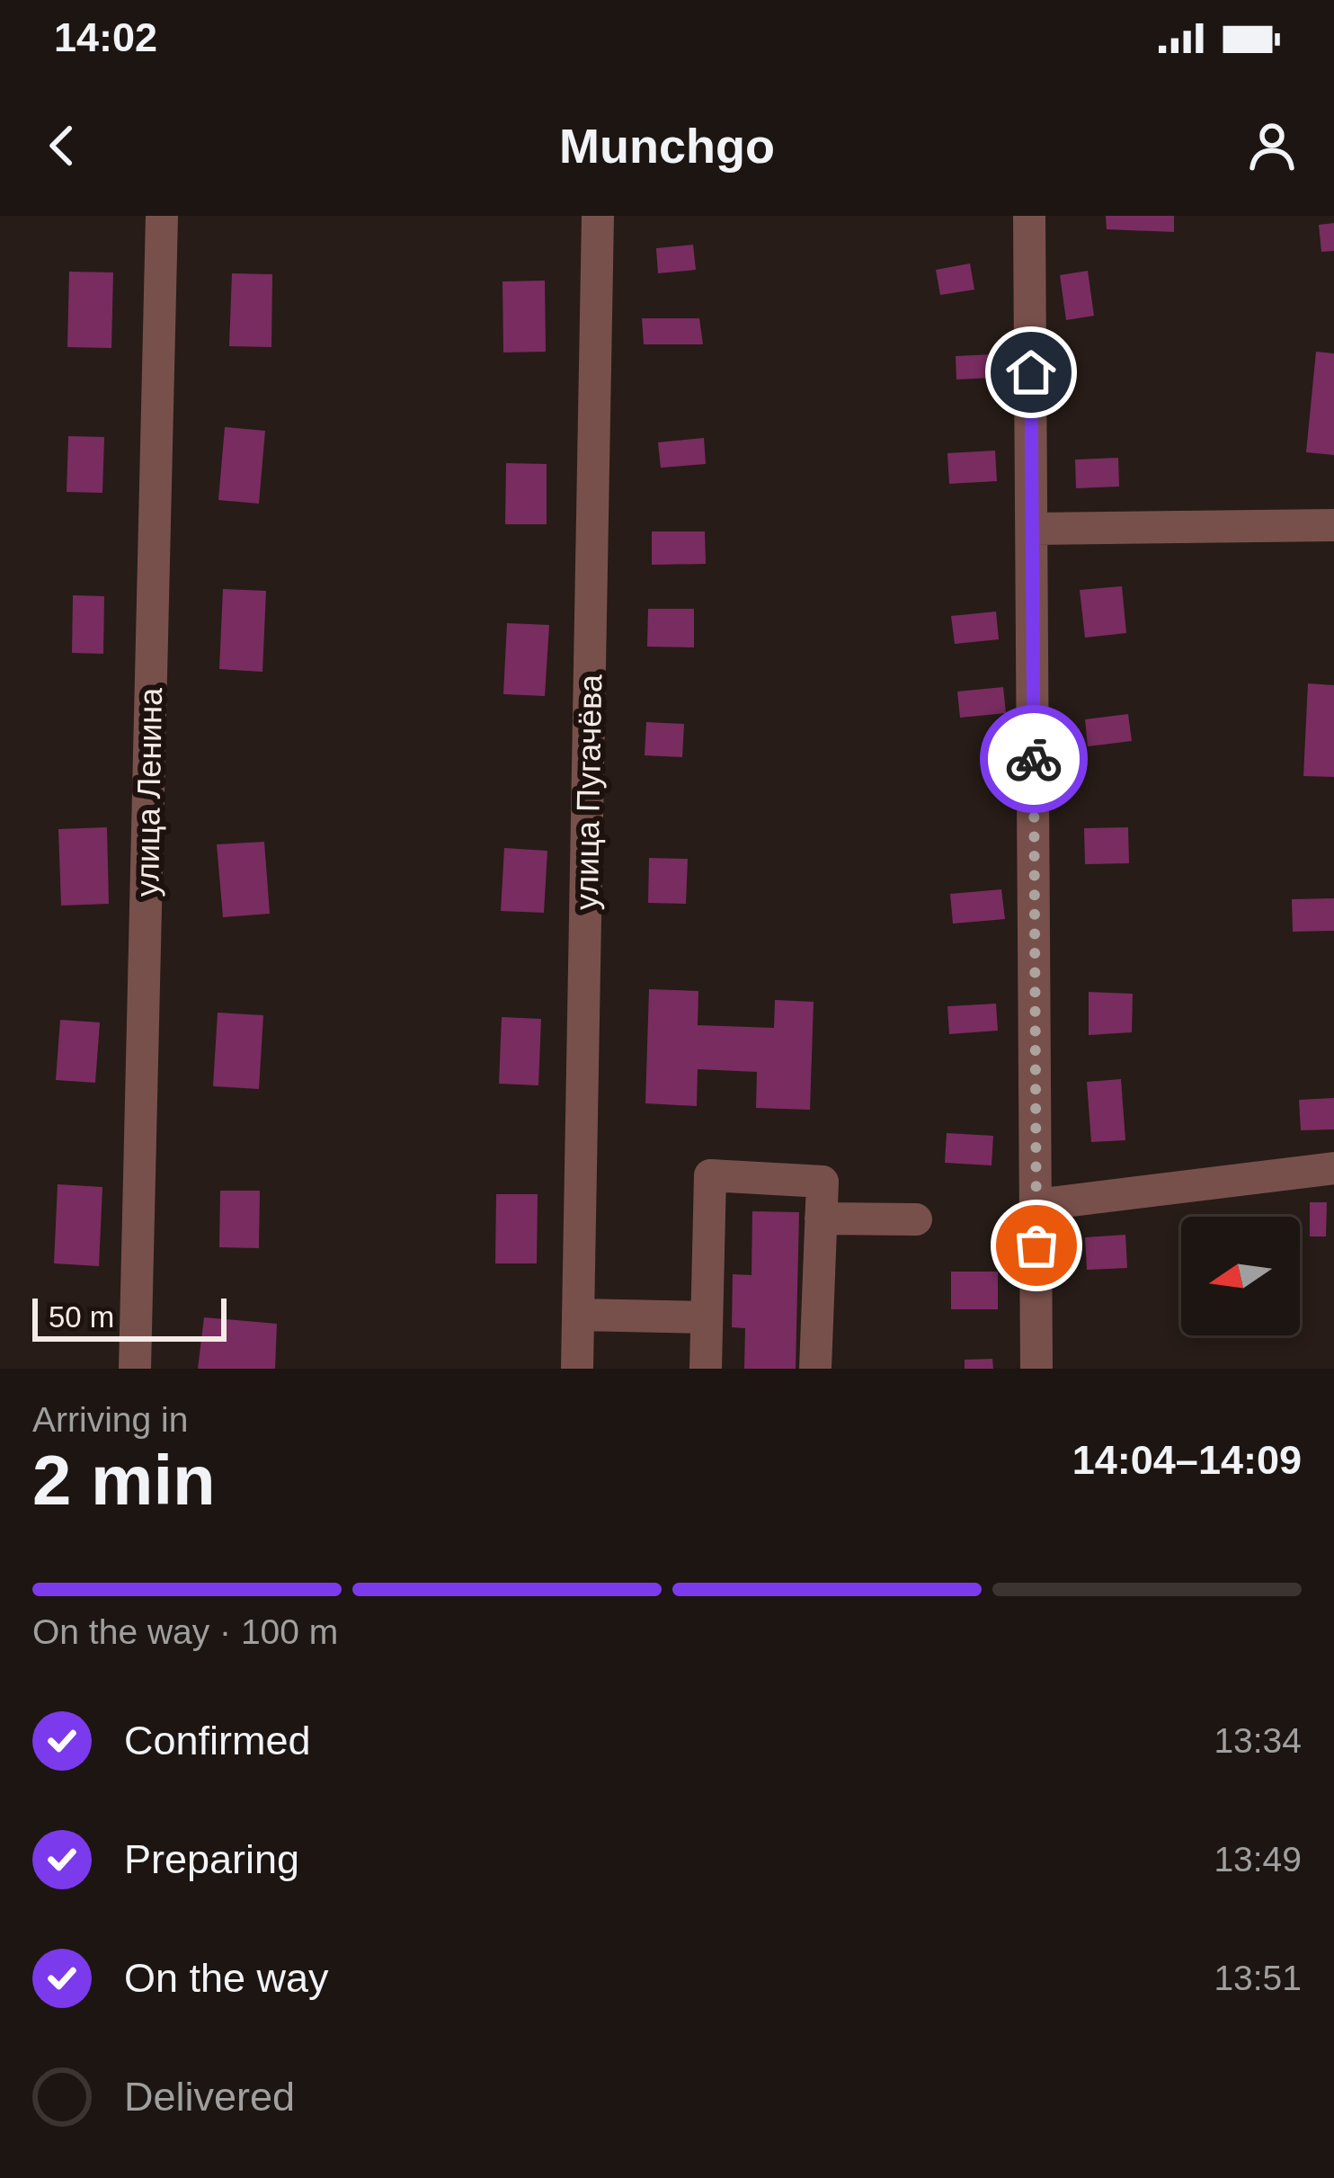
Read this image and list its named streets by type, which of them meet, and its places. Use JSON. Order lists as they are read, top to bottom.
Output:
{
  "streets": {
    "street": ["улица Ленина", "улица Пугачёва"]
  },
  "scale_bar": "50 m",
  "north": "left",
  "page": {
    "status": "14:02",
    "header": "Munchgo",
    "scale": "50 m",
    "heading": ["2 min", "Arriving in", "14:04–14:09"],
    "bar": "On the way · 100 m",
    "list": [
      ["Confirmed", "13:34"],
      ["Preparing", "13:49"],
      ["On the way", "13:51"],
      "Delivered"
    ]
  }
}
